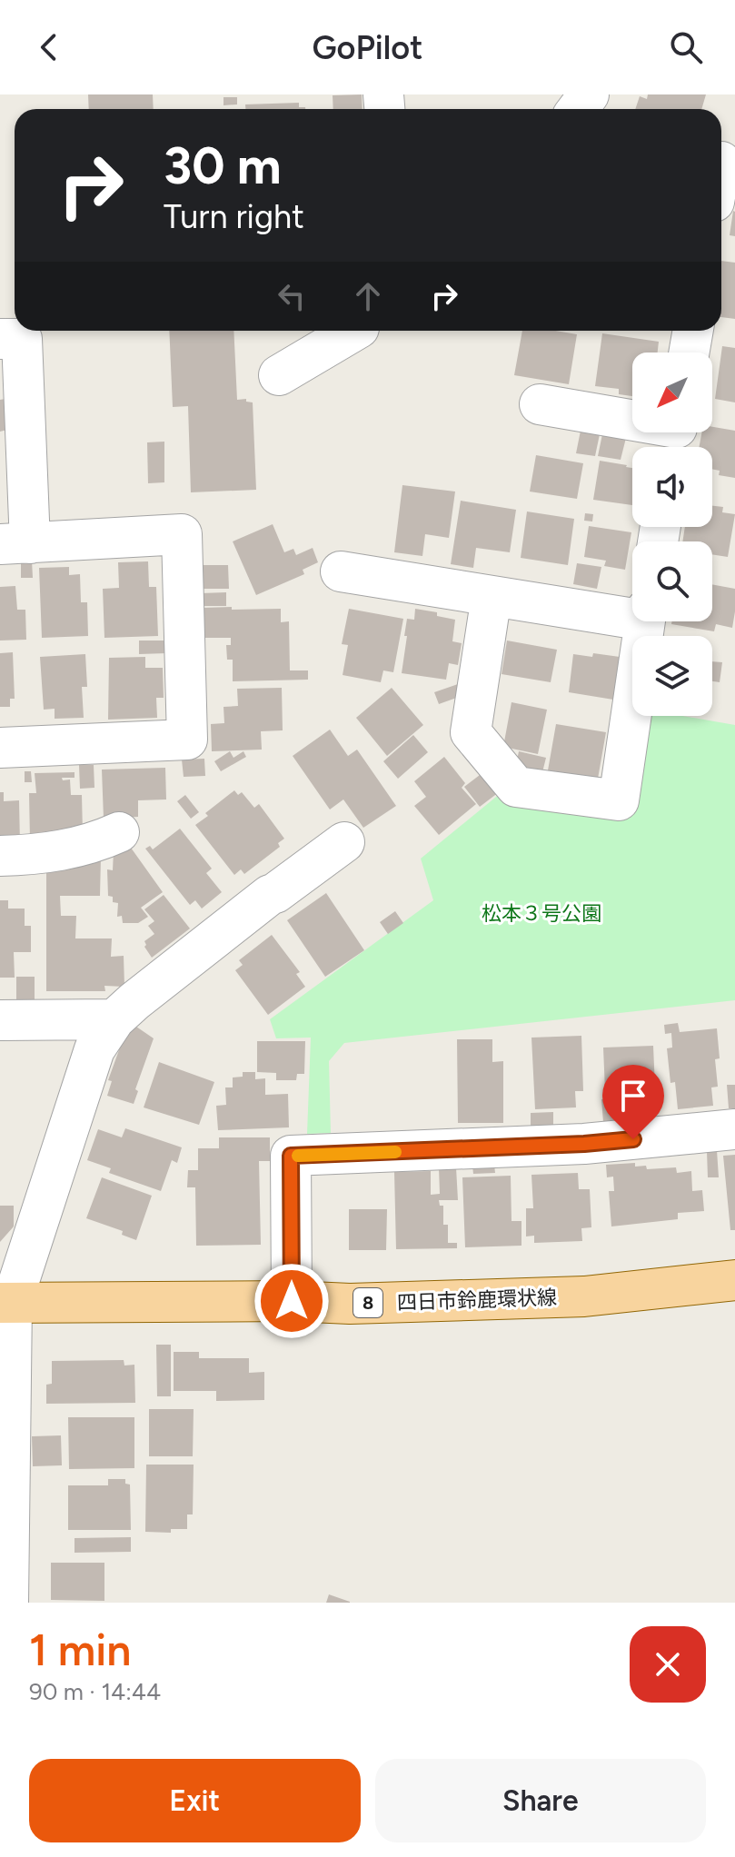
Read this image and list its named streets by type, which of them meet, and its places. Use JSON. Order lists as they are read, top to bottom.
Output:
{
  "streets": {
    "main road": ["四日市鈴鹿環状線", "8"]
  },
  "parks": ["松本３号公園"],
  "north": "bottom left",
  "page": {
    "header": "GoPilot",
    "turn": ["30 m", "Turn right"],
    "heading": ["1 min", "90 m · 14:44"],
    "buttons": ["Exit", "Share"]
  }
}
